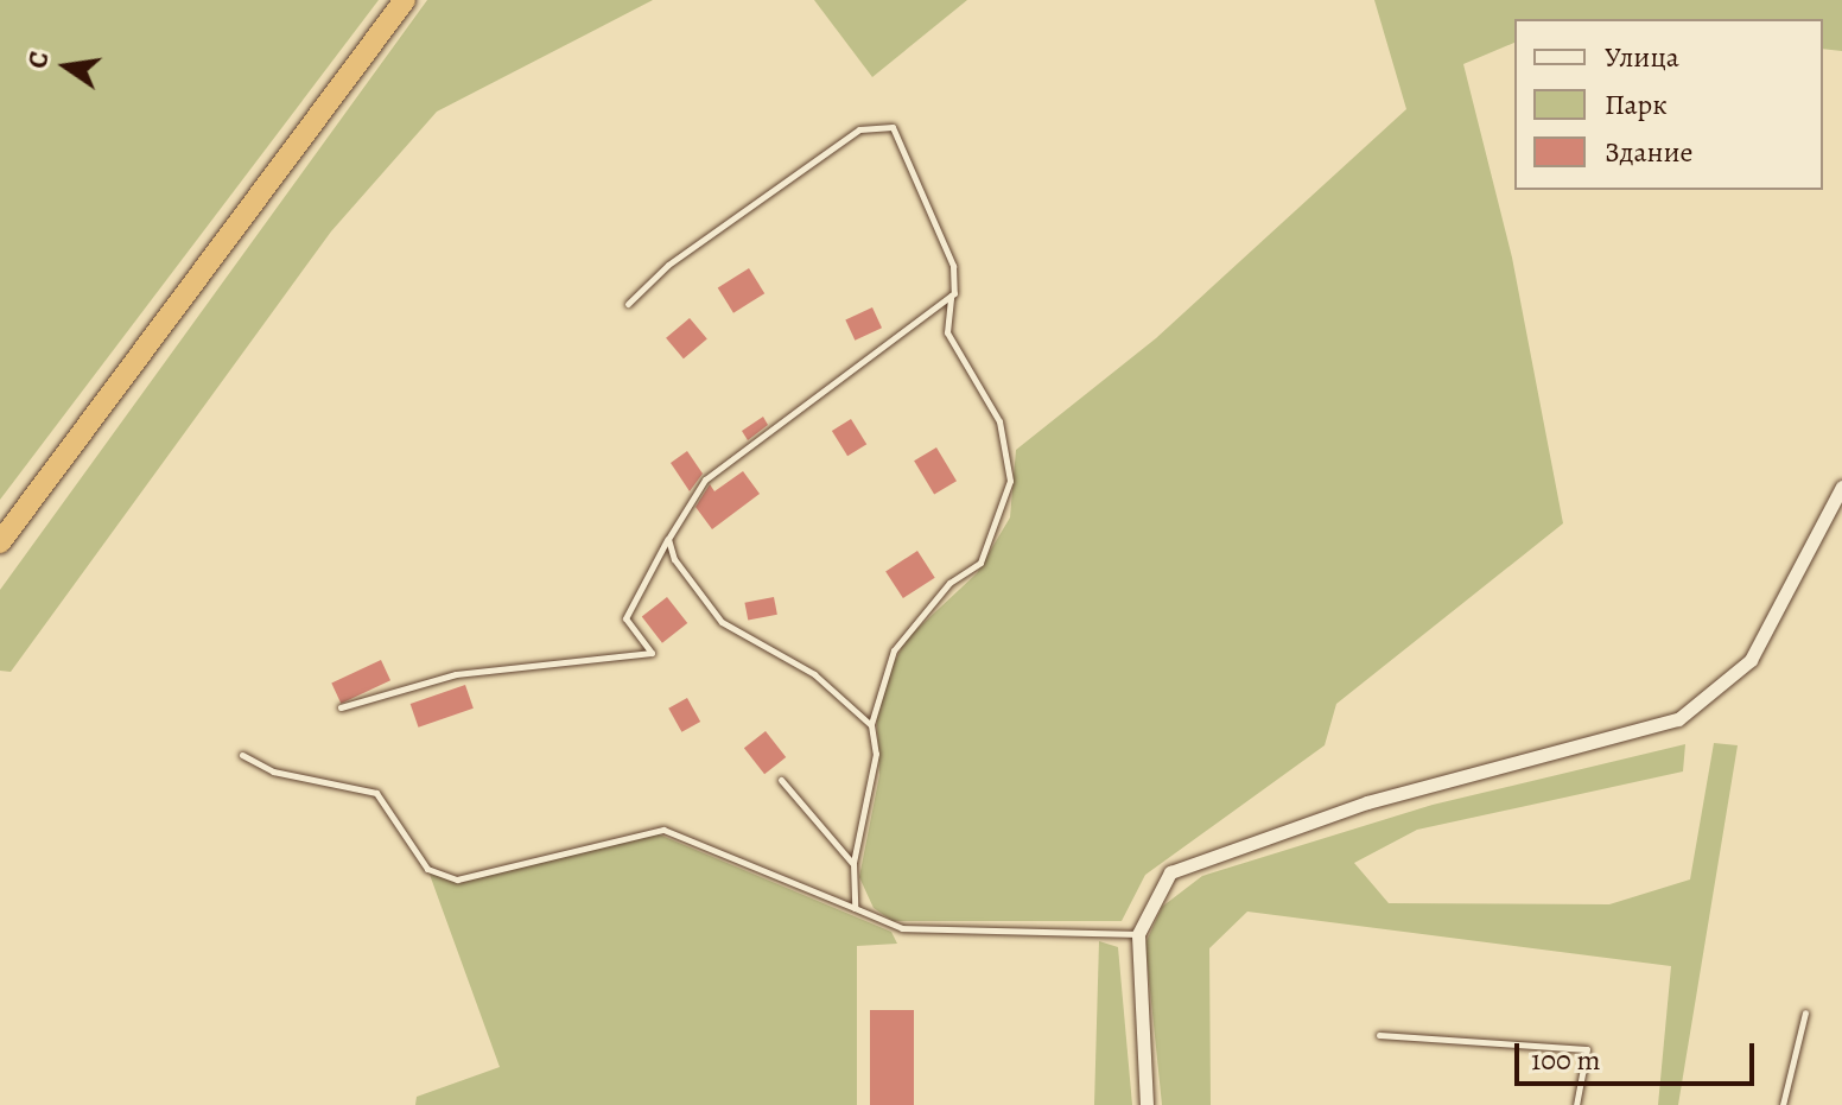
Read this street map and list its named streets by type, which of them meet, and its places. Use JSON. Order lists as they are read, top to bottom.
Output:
{
  "legend": ["Улица", "Парк", "Здание"],
  "scale_bar": "100 m",
  "north": "left"
}
